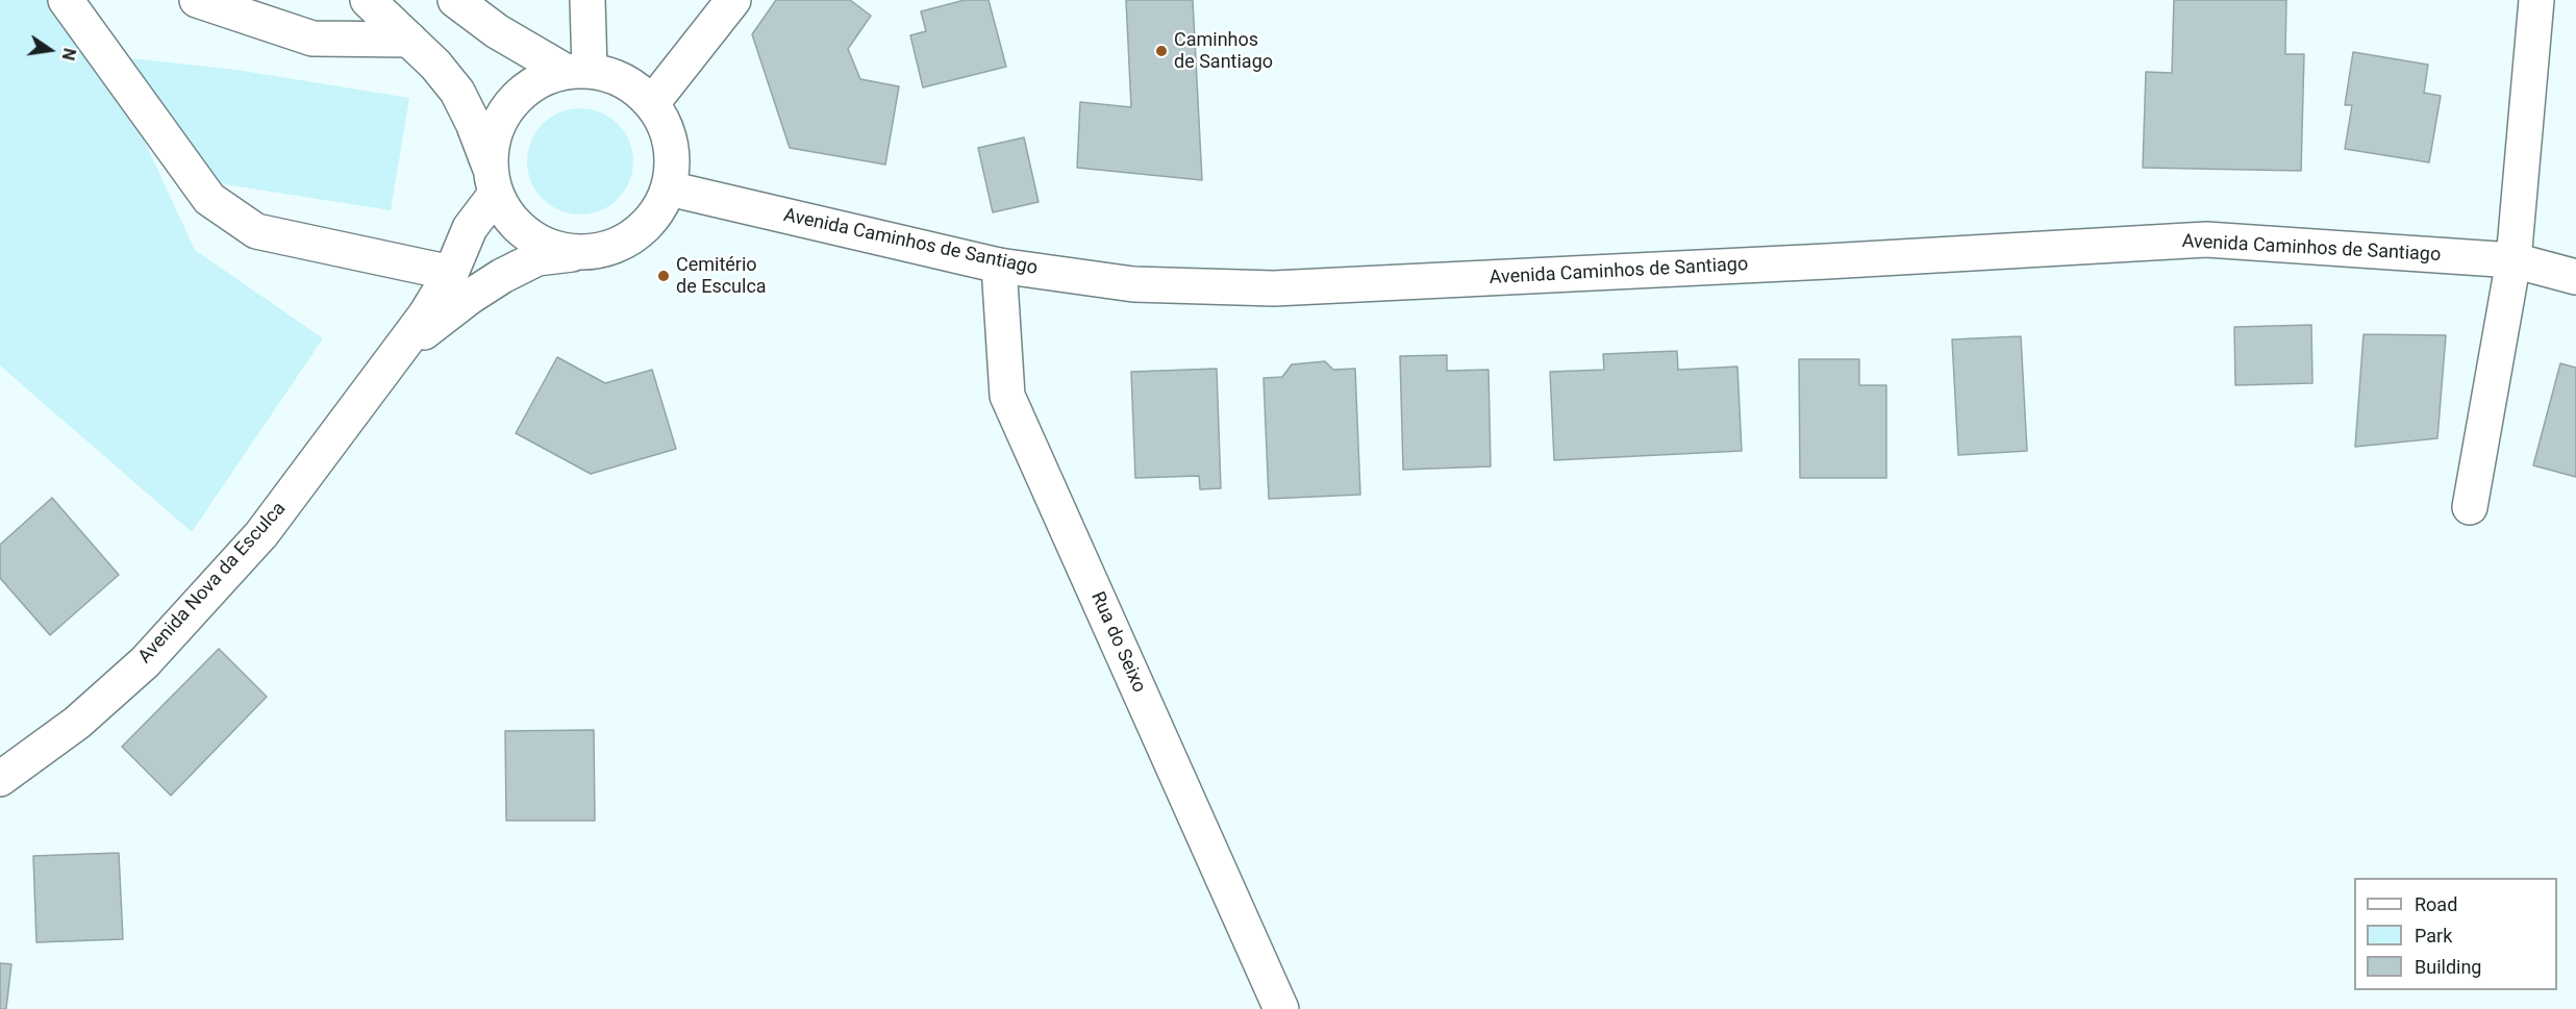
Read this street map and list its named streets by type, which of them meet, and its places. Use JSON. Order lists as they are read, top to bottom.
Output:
{
  "streets": {
    "street": ["Avenida Caminhos de Santiago", "Avenida Nova da Esculca", "Rua do Seixo"]
  },
  "crossings": [
    ["Avenida Caminhos de Santiago", "Avenida Nova da Esculca"],
    ["Avenida Caminhos de Santiago", "Rua do Seixo"]
  ],
  "places": ["Caminhos de Santiago", "Cemitério de Esculca"],
  "legend": ["Road", "Park", "Building"],
  "north": "right"
}
